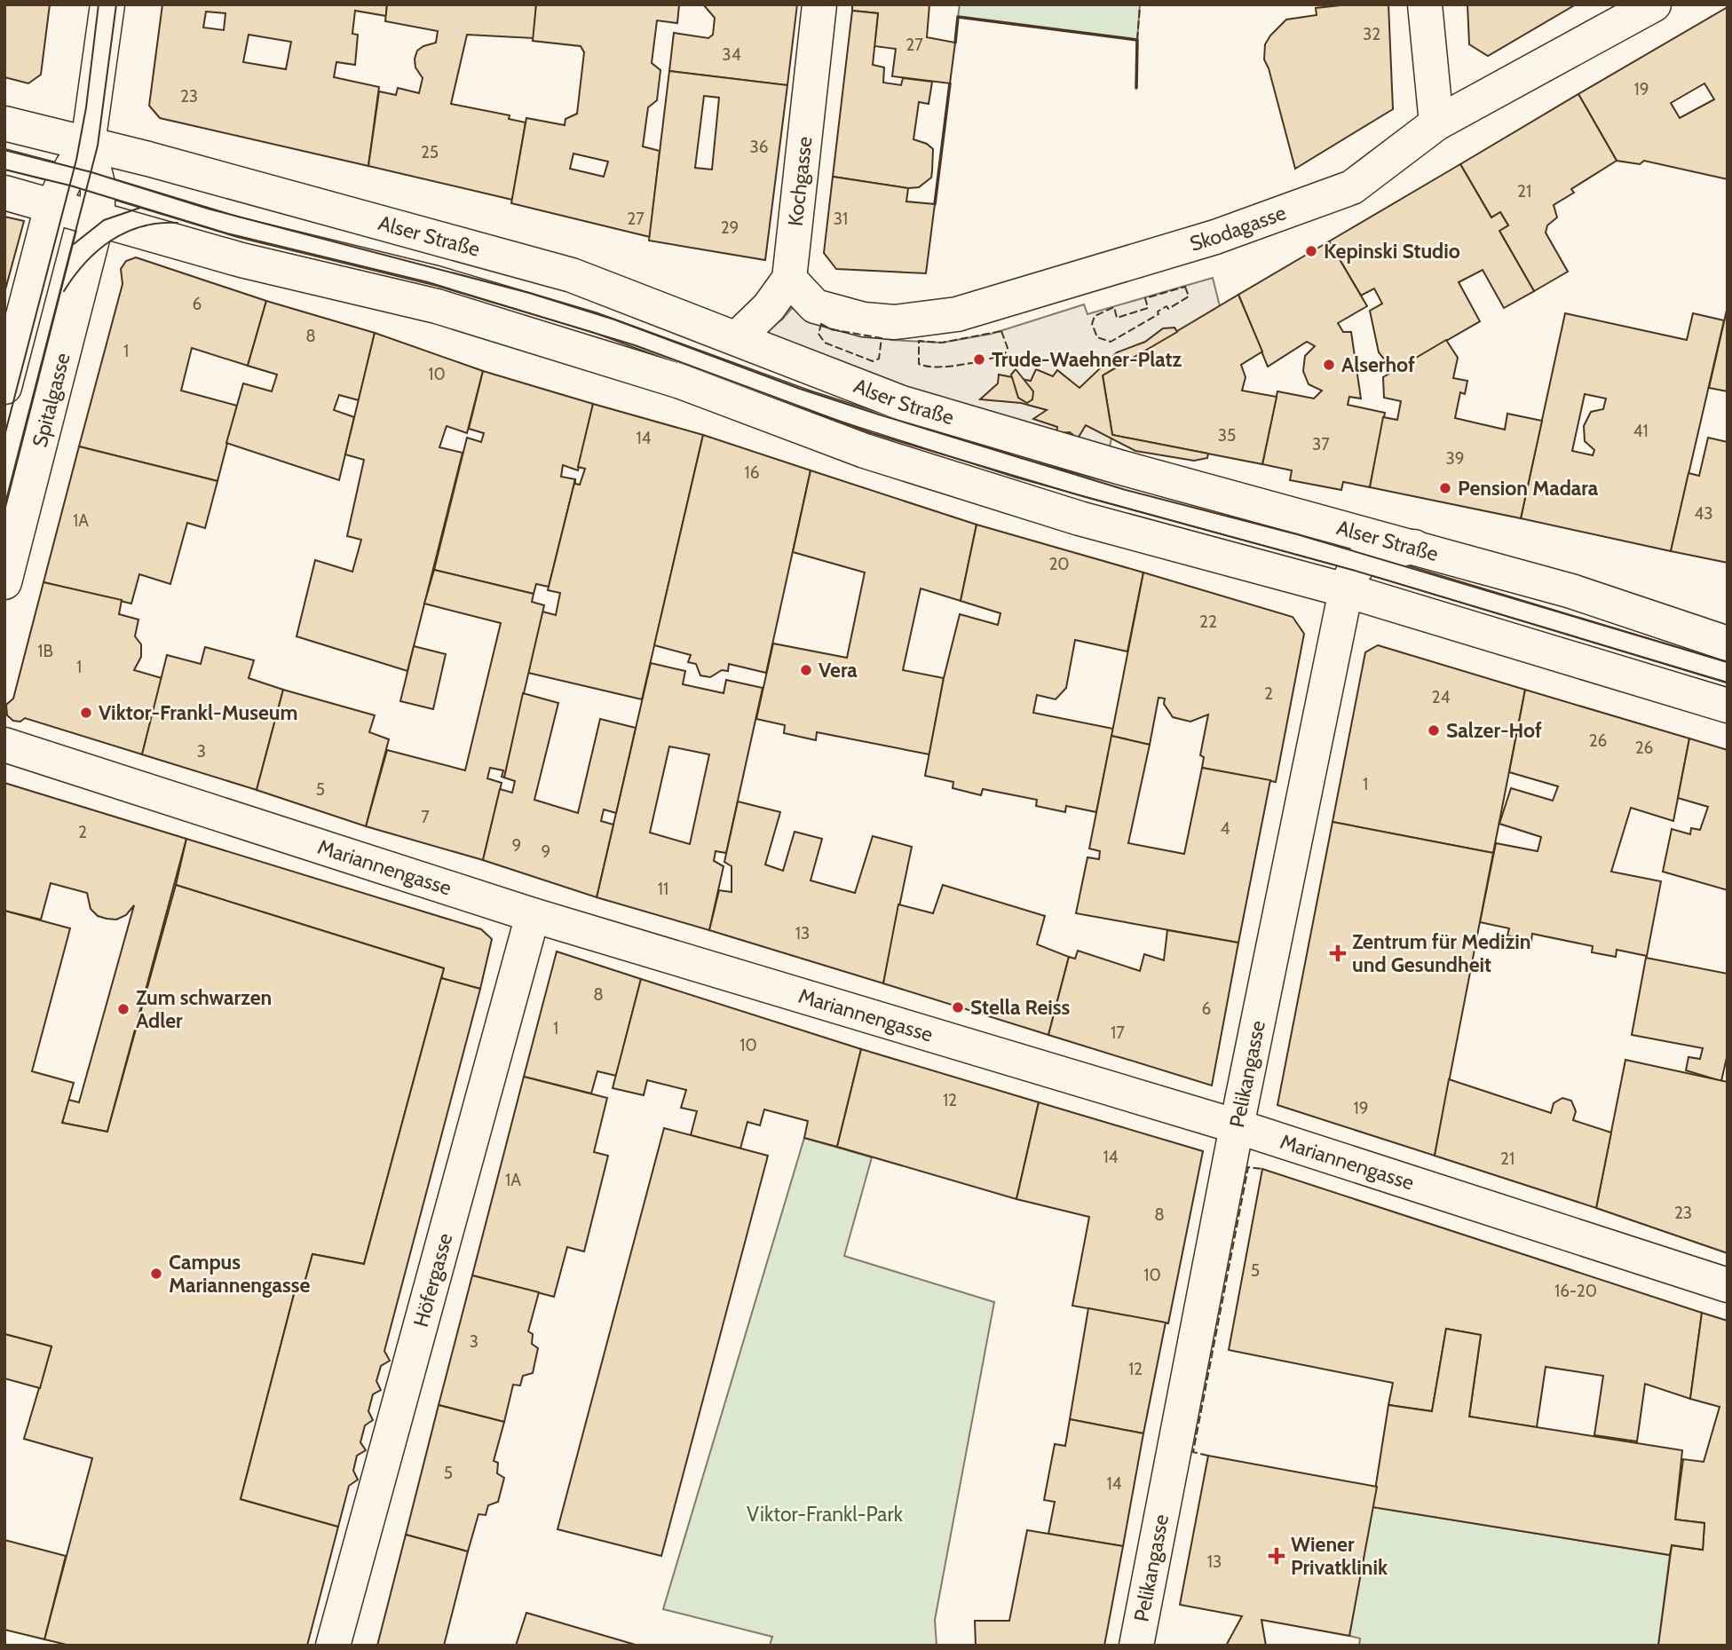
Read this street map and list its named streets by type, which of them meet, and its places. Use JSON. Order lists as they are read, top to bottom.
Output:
{
  "streets": {
    "street": [
      "Kochgasse",
      "Skodagasse",
      "Alser Straße",
      "Spitalgasse",
      "Mariannengasse",
      "Pelikangasse",
      "Höfergasse"
    ]
  },
  "crossings": [
    ["Kochgasse", "Skodagasse"],
    ["Mariannengasse", "Pelikangasse"],
    ["Mariannengasse", "Höfergasse"]
  ],
  "parks": ["Viktor-Frankl-Park"],
  "places": {
    "other": [
      "Kepinski Studio",
      "Trude-Waehner-Platz",
      "Alserhof",
      "Pension Madara",
      "Vera",
      "Viktor-Frankl-Museum",
      "Salzer-Hof",
      "Stella Reiss",
      "Zum schwarzen Adler",
      "Campus Mariannengasse"
    ],
    "health": ["Zentrum für Medizin und Gesundheit", "Wiener Privatklinik"]
  },
  "house_numbers": [
    "32",
    "27",
    "34",
    "19",
    "23",
    "36",
    "25",
    "21",
    "27",
    "31",
    "29",
    "6",
    "8",
    "1",
    "10",
    "41",
    "35",
    "14",
    "37",
    "39",
    "16",
    "43",
    "1A",
    "20",
    "22",
    "1B",
    "1",
    "2",
    "24",
    "26",
    "26",
    "3",
    "1",
    "5",
    "7",
    "4",
    "2",
    "9",
    "9",
    "11",
    "13",
    "8",
    "6",
    "1",
    "17",
    "10",
    "12",
    "19",
    "14",
    "21",
    "1A",
    "23",
    "8",
    "5",
    "10",
    "16-20",
    "3",
    "12",
    "5",
    "14",
    "13"
  ]
}
